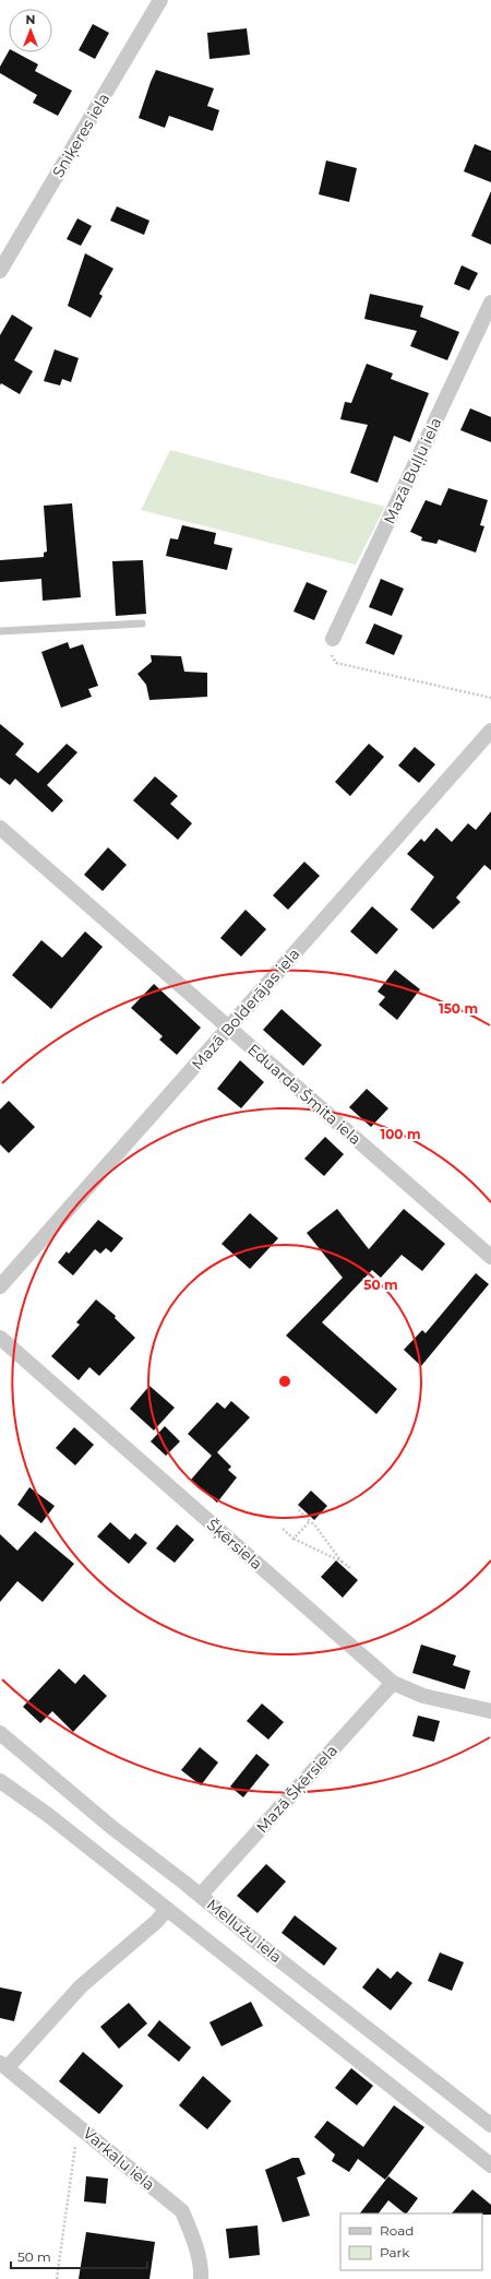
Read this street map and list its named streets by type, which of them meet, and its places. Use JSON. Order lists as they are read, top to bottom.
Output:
{
  "streets": {
    "street": [
      "Sniķeres iela",
      "Mazā Buļļu iela",
      "Mazā Bolderājas iela",
      "Eduarda Šmita iela",
      "Šķērsiela",
      "Mazā Šķērsiela",
      "Mellužu iela",
      "Varkaļu iela"
    ]
  },
  "crossings": [
    ["Mazā Bolderājas iela", "Eduarda Šmita iela"],
    ["Šķērsiela", "Mazā Šķērsiela"],
    ["Mazā Šķērsiela", "Mellužu iela"]
  ],
  "legend": ["Road", "Park"],
  "scale_bar": "50 m",
  "north": "top",
  "rings": ["150 m", "100 m", "50 m"]
}
